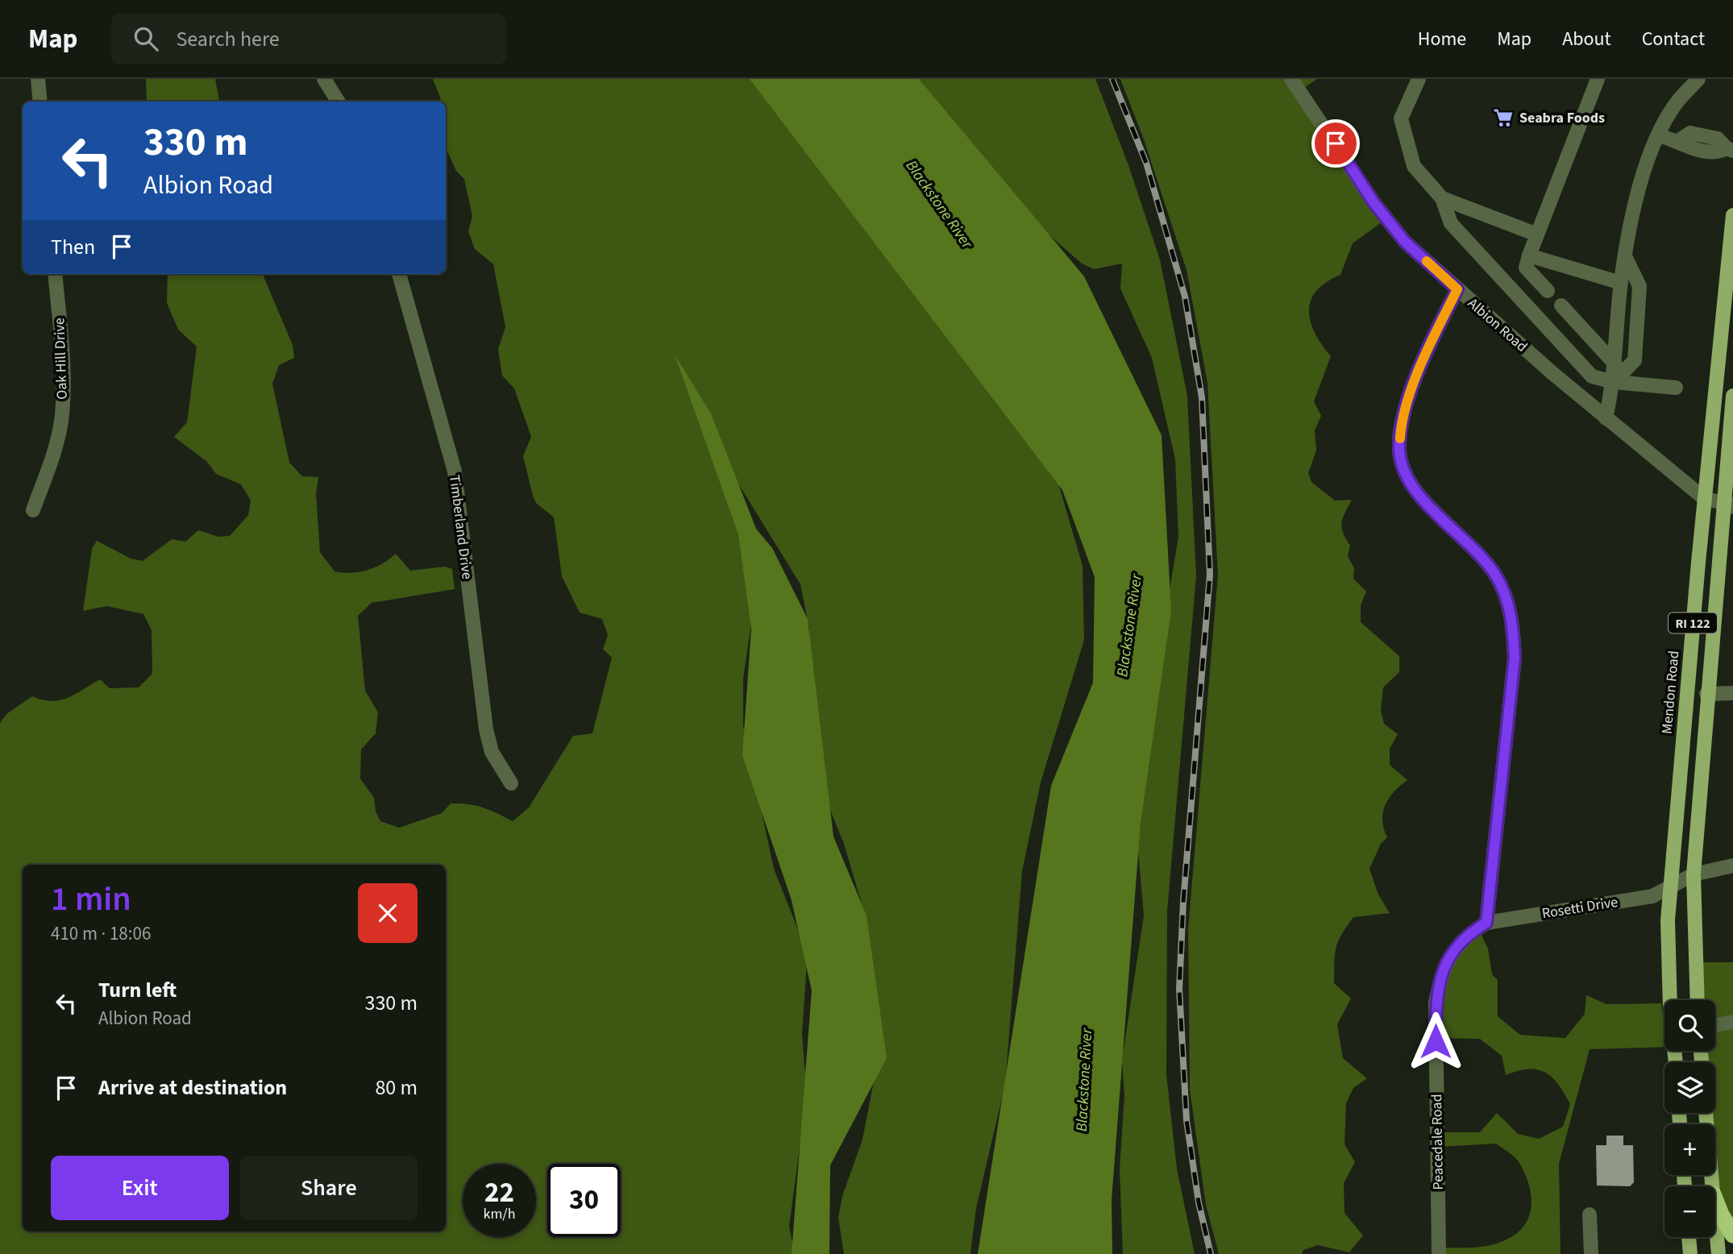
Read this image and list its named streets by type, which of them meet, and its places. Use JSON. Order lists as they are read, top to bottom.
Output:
{
  "streets": {
    "main road": ["RI 122", "Mendon Road"],
    "street": [
      "Albion Road",
      "Oak Hill Drive",
      "Timberland Drive",
      "Rosetti Drive",
      "Peacedale Road"
    ]
  },
  "crossings": [
    ["Albion Road", "RI 122"],
    ["Albion Road", "Mendon Road"],
    ["RI 122", "Rosetti Drive"],
    ["Mendon Road", "Rosetti Drive"],
    ["Rosetti Drive", "Peacedale Road"]
  ],
  "water": ["Blackstone River"],
  "places": {
    "supermarket": ["Seabra Foods"]
  },
  "page": {
    "header": "Map",
    "search": "Search here",
    "nav": [
      "Home",
      "Map",
      "About",
      "Contact"
    ],
    "turn": ["330 m", "Albion Road"],
    "then": "Then",
    "heading": ["1 min", "410 m · 18:06"],
    "list": [
      {
        "name": "Turn left",
        "note": "Albion Road",
        "value": "330 m"
      },
      {
        "name": "Arrive at destination",
        "value": "80 m"
      }
    ],
    "map_buttons": ["+", "−"],
    "buttons": ["Exit", "Share"],
    "speed": "22 km/h",
    "limit": "30"
  }
}
